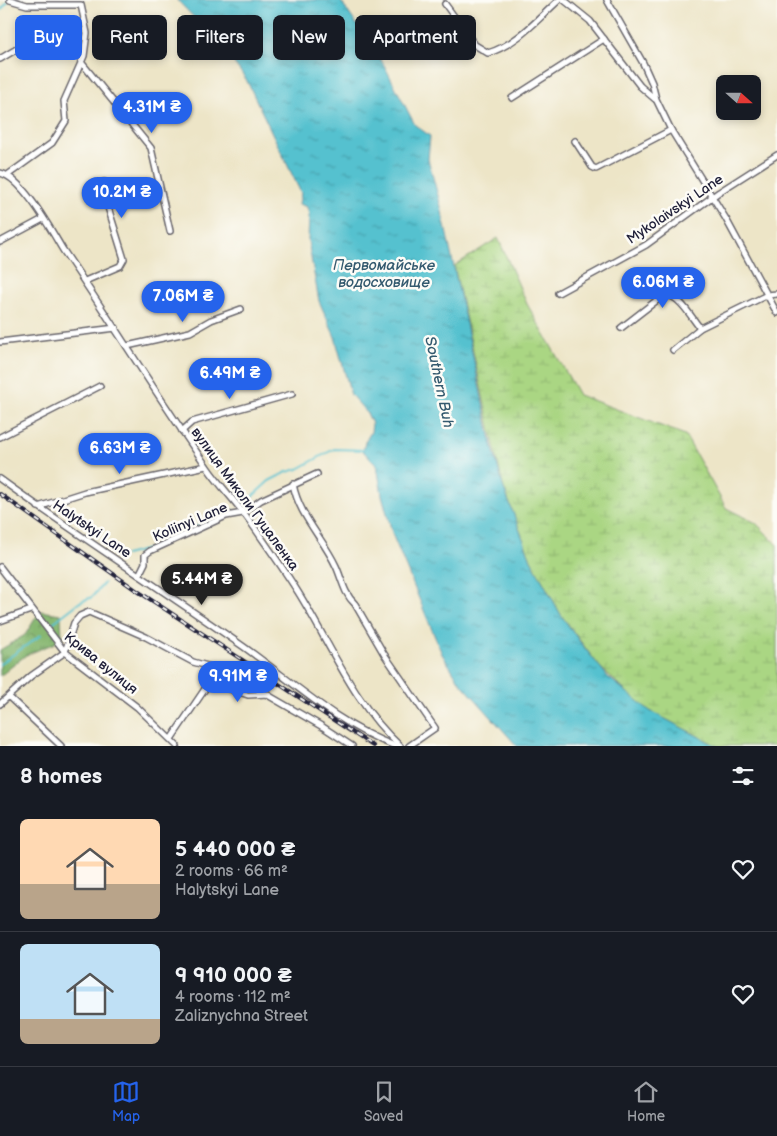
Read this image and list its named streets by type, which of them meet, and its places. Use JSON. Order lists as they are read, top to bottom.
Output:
{
  "streets": {
    "street": [
      "Mykolaivskyi Lane",
      "вулиця Миколи Гуцаленка",
      "Koliinyi Lane",
      "Halytskyi Lane",
      "Крива вулиця"
    ]
  },
  "crossings": [
    ["вулиця Миколи Гуцаленка", "Koliinyi Lane"],
    ["Koliinyi Lane", "Halytskyi Lane"]
  ],
  "water": ["Первомайське водосховище", "Southern Buh"],
  "north": "right",
  "page": {
    "chip": [
      "Buy",
      "Rent",
      "Filters",
      "New",
      "Apartment"
    ],
    "price": [
      "4.31M ₴",
      "10.2M ₴",
      "6.06M ₴",
      "7.06M ₴",
      "6.49M ₴",
      "6.63M ₴",
      "5.44M ₴",
      "9.91M ₴"
    ],
    "heading": "8 homes",
    "list": [
      {
        "name": "5 440 000 ₴",
        "note": "2 rooms · 66 m² · Halytskyi Lane"
      },
      {
        "name": "9 910 000 ₴",
        "note": "4 rooms · 112 m² · Zaliznychna Street"
      }
    ],
    "tabs": ["Map", "Saved", "Home"]
  }
}
